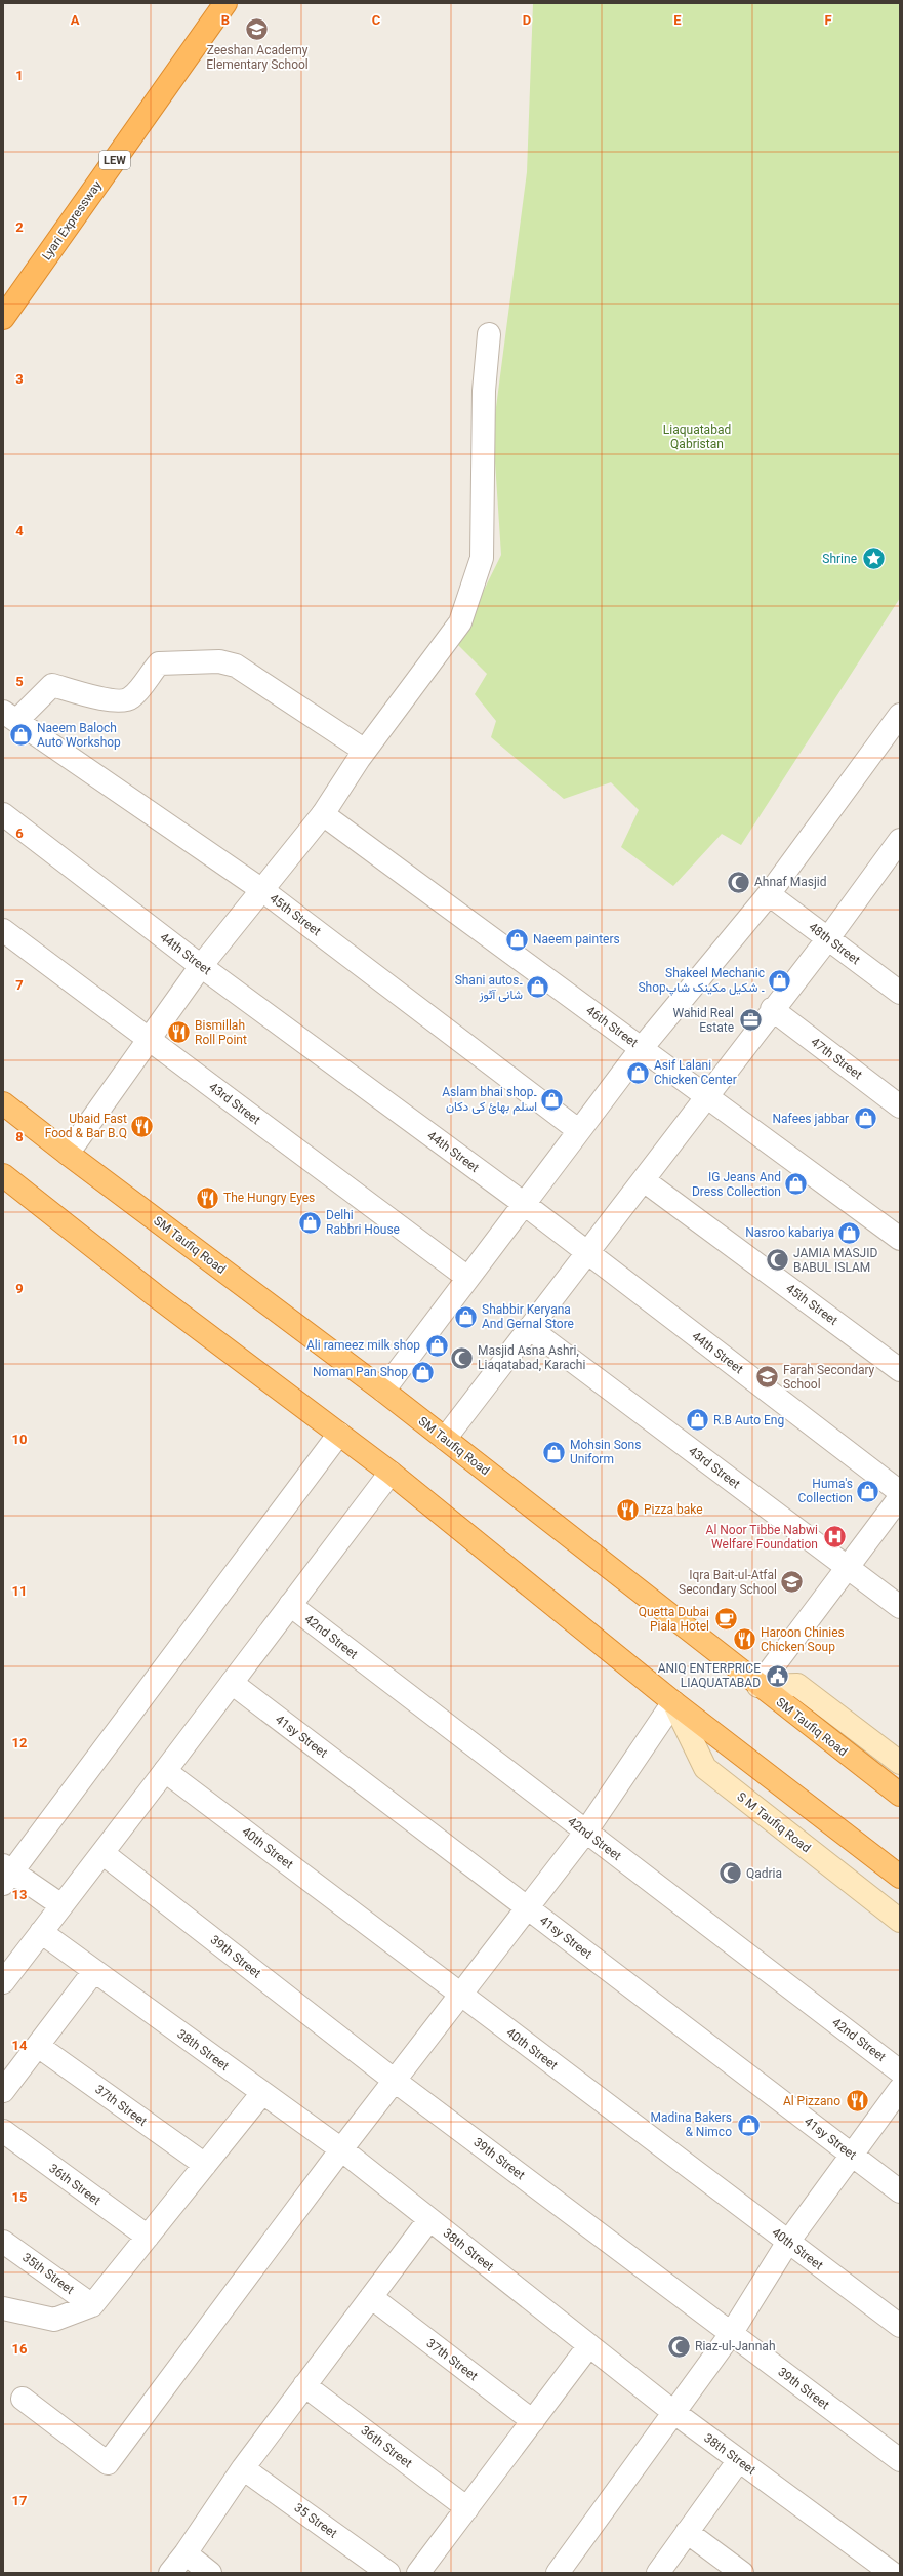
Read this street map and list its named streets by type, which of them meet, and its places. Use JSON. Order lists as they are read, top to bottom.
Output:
{
  "streets": {
    "highway": ["LEW", "Lyari Expressway", "SM Taufiq Road"],
    "main road": ["S M Taufiq Road"],
    "street": [
      "45th Street",
      "48th Street",
      "44th Street",
      "46th Street",
      "47th Street",
      "43rd Street",
      "42nd Street",
      "41sy Street",
      "40th Street",
      "39th Street",
      "38th Street",
      "37th Street",
      "36th Street",
      "35th Street",
      "35 Street"
    ]
  },
  "parks": ["Liaquatabad Qabristan"],
  "places": {
    "school or university": ["Zeeshan Academy Elementary School", "Farah Secondary School", "Iqra Bait-ul-Atfal Secondary School"],
    "place": ["Shrine"],
    "shop": [
      "Naeem Baloch Auto Workshop",
      "Naeem painters",
      "Shakeel Mechanic Shop۔ شکیل مکینک شاپ",
      "Shani autos۔ شانی آٹوز",
      "Asif Lalani Chicken Center",
      "Aslam bhai shop۔ اسلم بھائ کی دکان",
      "Nafees jabbar",
      "IG Jeans And Dress Collection",
      "Delhi Rabbri House",
      "Nasroo kabariya",
      "Shabbir Keryana And Gernal Store",
      "Ali rameez milk shop",
      "Noman Pan Shop",
      "R.B Auto Eng",
      "Mohsin Sons Uniform",
      "Huma's Collection",
      "Madina Bakers & Nimco"
    ],
    "mosque": [
      "Ahnaf Masjid",
      "JAMIA MASJID BABUL ISLAM",
      "Masjid Asna Ashri, Liaqatabad, Karachi",
      "Qadria",
      "Riaz-ul-Jannah"
    ],
    "office": ["Wahid Real Estate"],
    "restaurant": [
      "Bismillah Roll Point",
      "Ubaid Fast Food & Bar B.Q",
      "The Hungry Eyes",
      "Pizza bake",
      "Haroon Chinies Chicken Soup",
      "Al Pizzano"
    ],
    "hospital": ["Al Noor Tibbe Nabwi Welfare Foundation"],
    "cafe": ["Quetta Dubai Piala Hotel"],
    "public building": ["ANIQ ENTERPRICE LIAQUATABAD"]
  },
  "grid": {
    "columns": [
      "A",
      "B",
      "C",
      "D",
      "E",
      "F"
    ],
    "rows": [
      "1",
      "2",
      "3",
      "4",
      "5",
      "6",
      "7",
      "8",
      "9",
      "10",
      "11",
      "12",
      "13",
      "14",
      "15",
      "16",
      "17"
    ]
  }
}
